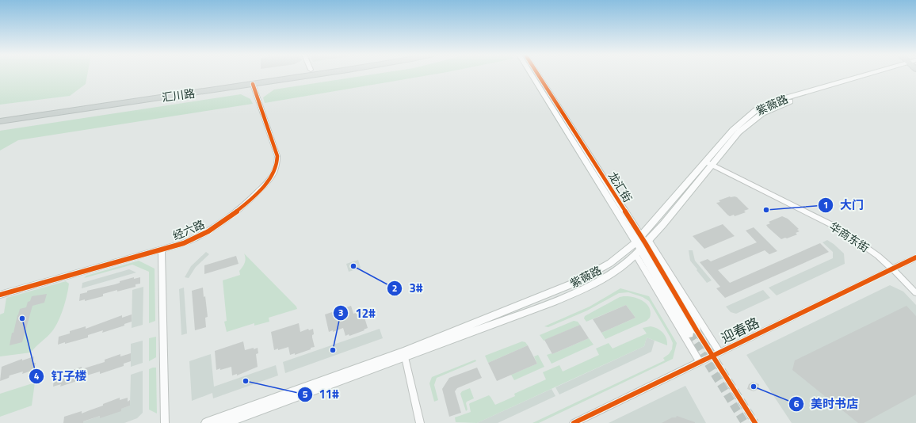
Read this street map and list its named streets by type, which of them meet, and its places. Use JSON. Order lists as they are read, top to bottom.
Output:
{
  "streets": {
    "main road": ["汇川路", "紫薇路", "龙汇街"],
    "street": ["经六路", "华商东街", "迎春路"]
  },
  "crossings": [
    ["汇川路", "经六路"],
    ["紫薇路", "龙汇街"],
    ["紫薇路", "华商东街"],
    ["华商东街", "迎春路"]
  ],
  "places": [
    "大门",
    "3#",
    "钉子楼",
    "12#",
    "11#",
    "美时书店"
  ]
}
